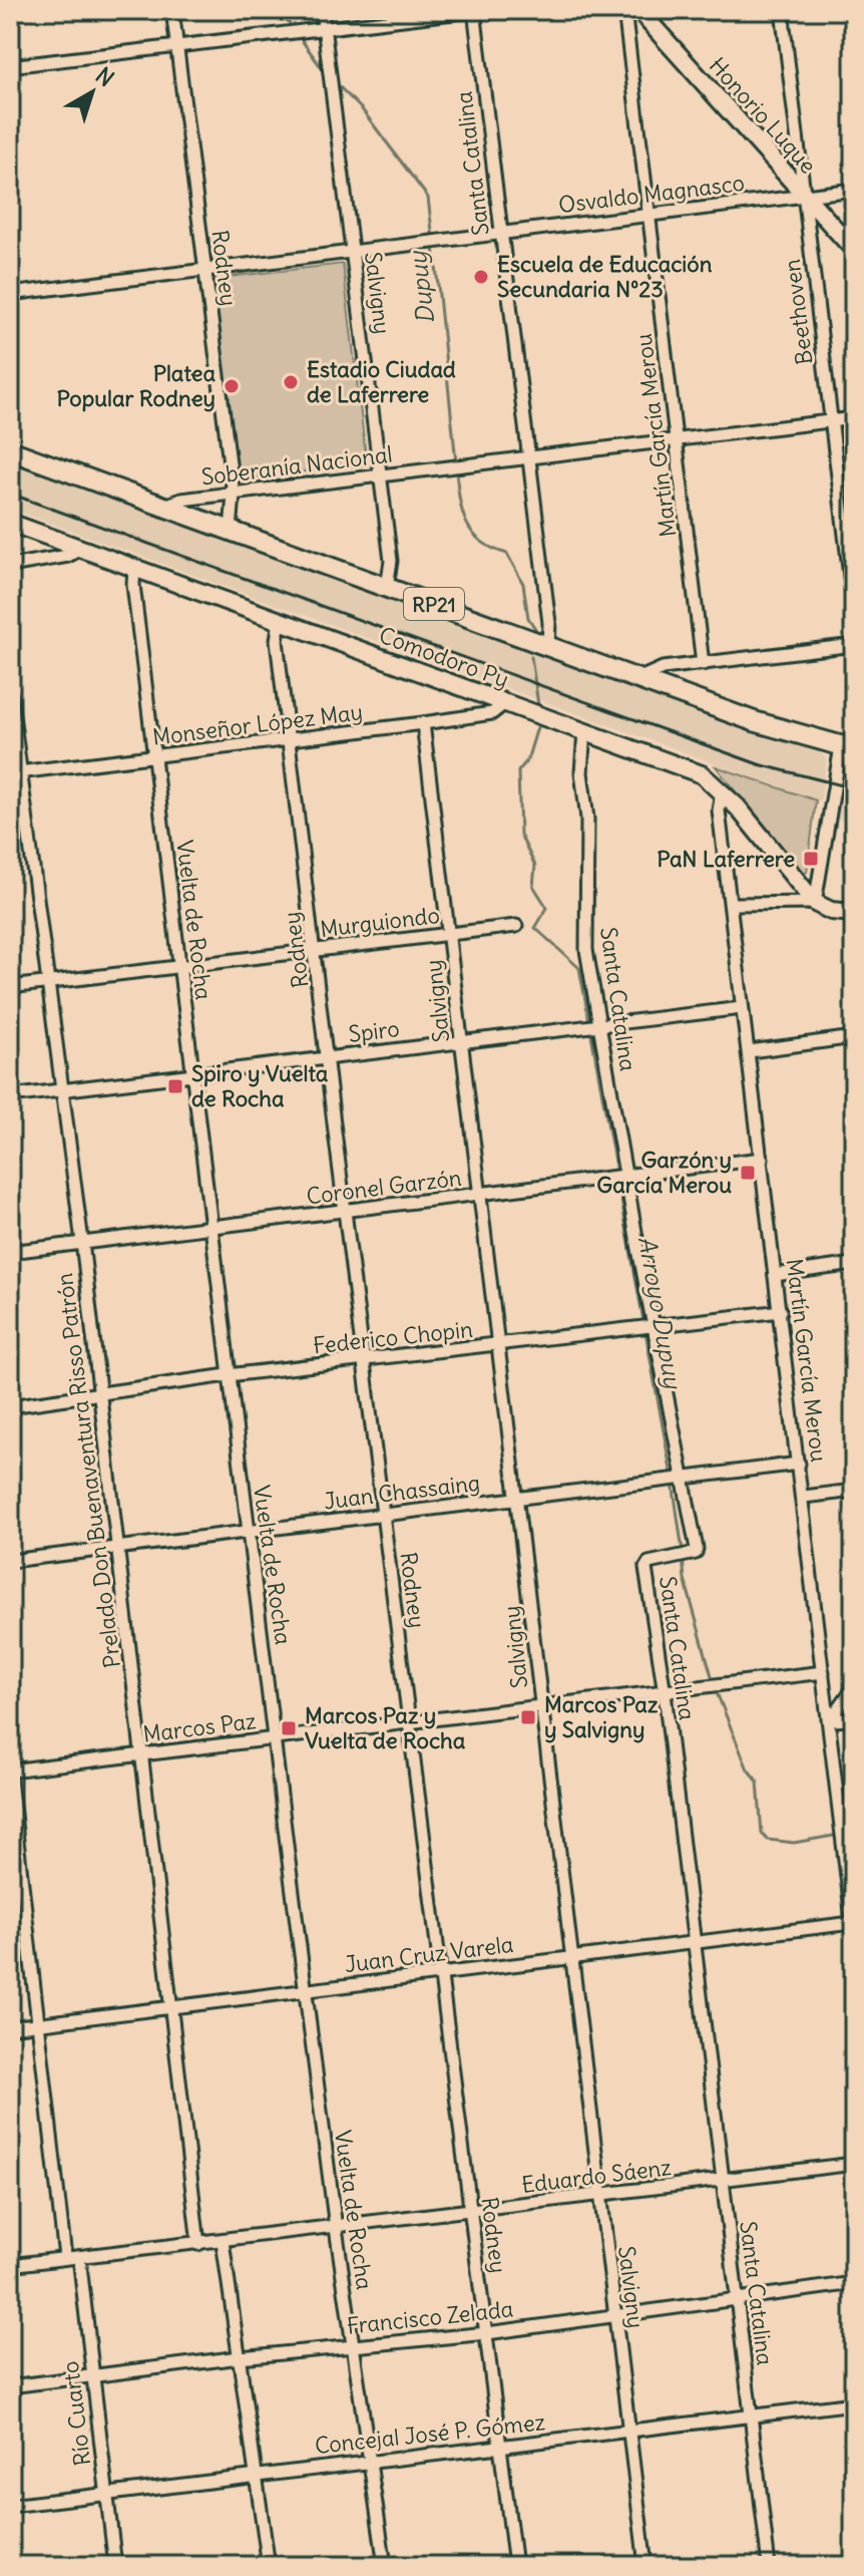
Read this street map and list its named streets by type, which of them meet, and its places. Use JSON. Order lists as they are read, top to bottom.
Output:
{
  "streets": {
    "main road": ["Honorio Luque", "RP21", "Comodoro Py"],
    "street": [
      "Santa Catalina",
      "Osvaldo Magnasco",
      "Rodney",
      "Salvigny",
      "Beethoven",
      "Martín García Merou",
      "Soberanía Nacional",
      "Monseñor López May",
      "Vuelta de Rocha",
      "Murguiondo",
      "Spiro",
      "Coronel Garzón",
      "Federico Chopin",
      "Prelado Don Buenaventura Risso Patrón",
      "Juan Chassaing",
      "Marcos Paz",
      "Juan Cruz Varela",
      "Eduardo Sáenz",
      "Francisco Zelada",
      "Río Cuarto",
      "Concejal José P. Gómez"
    ]
  },
  "crossings": [
    ["Honorio Luque", "Osvaldo Magnasco"],
    ["Honorio Luque", "Beethoven"],
    ["Santa Catalina", "Osvaldo Magnasco"],
    ["Santa Catalina", "Soberanía Nacional"],
    ["Santa Catalina", "RP21"],
    ["Santa Catalina", "Comodoro Py"],
    ["Santa Catalina", "Spiro"],
    ["Santa Catalina", "Coronel Garzón"],
    ["Santa Catalina", "Federico Chopin"],
    ["Santa Catalina", "Juan Chassaing"],
    ["Santa Catalina", "Marcos Paz"],
    ["Santa Catalina", "Juan Cruz Varela"],
    ["Santa Catalina", "Eduardo Sáenz"],
    ["Santa Catalina", "Francisco Zelada"],
    ["Santa Catalina", "Concejal José P. Gómez"],
    ["Osvaldo Magnasco", "Salvigny"],
    ["Osvaldo Magnasco", "Beethoven"],
    ["Osvaldo Magnasco", "Martín García Merou"],
    ["Rodney", "Soberanía Nacional"],
    ["Rodney", "RP21"],
    ["Rodney", "Comodoro Py"],
    ["Rodney", "Monseñor López May"],
    ["Rodney", "Murguiondo"],
    ["Rodney", "Spiro"],
    ["Rodney", "Coronel Garzón"],
    ["Rodney", "Federico Chopin"],
    ["Rodney", "Juan Chassaing"],
    ["Rodney", "Marcos Paz"],
    ["Rodney", "Juan Cruz Varela"],
    ["Rodney", "Eduardo Sáenz"],
    ["Rodney", "Francisco Zelada"],
    ["Rodney", "Concejal José P. Gómez"],
    ["Salvigny", "Soberanía Nacional"],
    ["Salvigny", "RP21"],
    ["Salvigny", "Monseñor López May"],
    ["Salvigny", "Murguiondo"],
    ["Salvigny", "Spiro"],
    ["Salvigny", "Coronel Garzón"],
    ["Salvigny", "Federico Chopin"],
    ["Salvigny", "Juan Chassaing"],
    ["Salvigny", "Marcos Paz"],
    ["Salvigny", "Juan Cruz Varela"],
    ["Salvigny", "Eduardo Sáenz"],
    ["Salvigny", "Francisco Zelada"],
    ["Salvigny", "Concejal José P. Gómez"],
    ["Martín García Merou", "Comodoro Py"],
    ["Martín García Merou", "Spiro"],
    ["Martín García Merou", "Coronel Garzón"],
    ["Martín García Merou", "Federico Chopin"],
    ["Martín García Merou", "Juan Chassaing"],
    ["Martín García Merou", "Marcos Paz"],
    ["Martín García Merou", "Juan Cruz Varela"],
    ["Soberanía Nacional", "RP21"],
    ["Comodoro Py", "Monseñor López May"],
    ["Comodoro Py", "Vuelta de Rocha"],
    ["Monseñor López May", "Vuelta de Rocha"],
    ["Monseñor López May", "Prelado Don Buenaventura Risso Patrón"],
    ["Vuelta de Rocha", "Murguiondo"],
    ["Vuelta de Rocha", "Spiro"],
    ["Vuelta de Rocha", "Coronel Garzón"],
    ["Vuelta de Rocha", "Federico Chopin"],
    ["Vuelta de Rocha", "Juan Chassaing"],
    ["Vuelta de Rocha", "Marcos Paz"],
    ["Vuelta de Rocha", "Juan Cruz Varela"],
    ["Vuelta de Rocha", "Eduardo Sáenz"],
    ["Vuelta de Rocha", "Francisco Zelada"],
    ["Vuelta de Rocha", "Concejal José P. Gómez"],
    ["Murguiondo", "Prelado Don Buenaventura Risso Patrón"],
    ["Spiro", "Prelado Don Buenaventura Risso Patrón"],
    ["Coronel Garzón", "Prelado Don Buenaventura Risso Patrón"],
    ["Federico Chopin", "Prelado Don Buenaventura Risso Patrón"],
    ["Prelado Don Buenaventura Risso Patrón", "Juan Chassaing"],
    ["Prelado Don Buenaventura Risso Patrón", "Marcos Paz"],
    ["Prelado Don Buenaventura Risso Patrón", "Juan Cruz Varela"],
    ["Prelado Don Buenaventura Risso Patrón", "Eduardo Sáenz"],
    ["Eduardo Sáenz", "Río Cuarto"],
    ["Francisco Zelada", "Río Cuarto"],
    ["Río Cuarto", "Concejal José P. Gómez"]
  ],
  "water": ["Dupuy", "Arroyo Dupuy"],
  "places": {
    "other": ["Escuela de Educación Secundaria Nº23", "Estadio Ciudad de Laferrere", "Platea Popular Rodney"],
    "transit": [
      "PaN Laferrere",
      "Spiro y Vuelta de Rocha",
      "Garzón y García Merou",
      "Marcos Paz y Salvigny",
      "Marcos Paz y Vuelta de Rocha"
    ]
  },
  "north": "top right"
}
